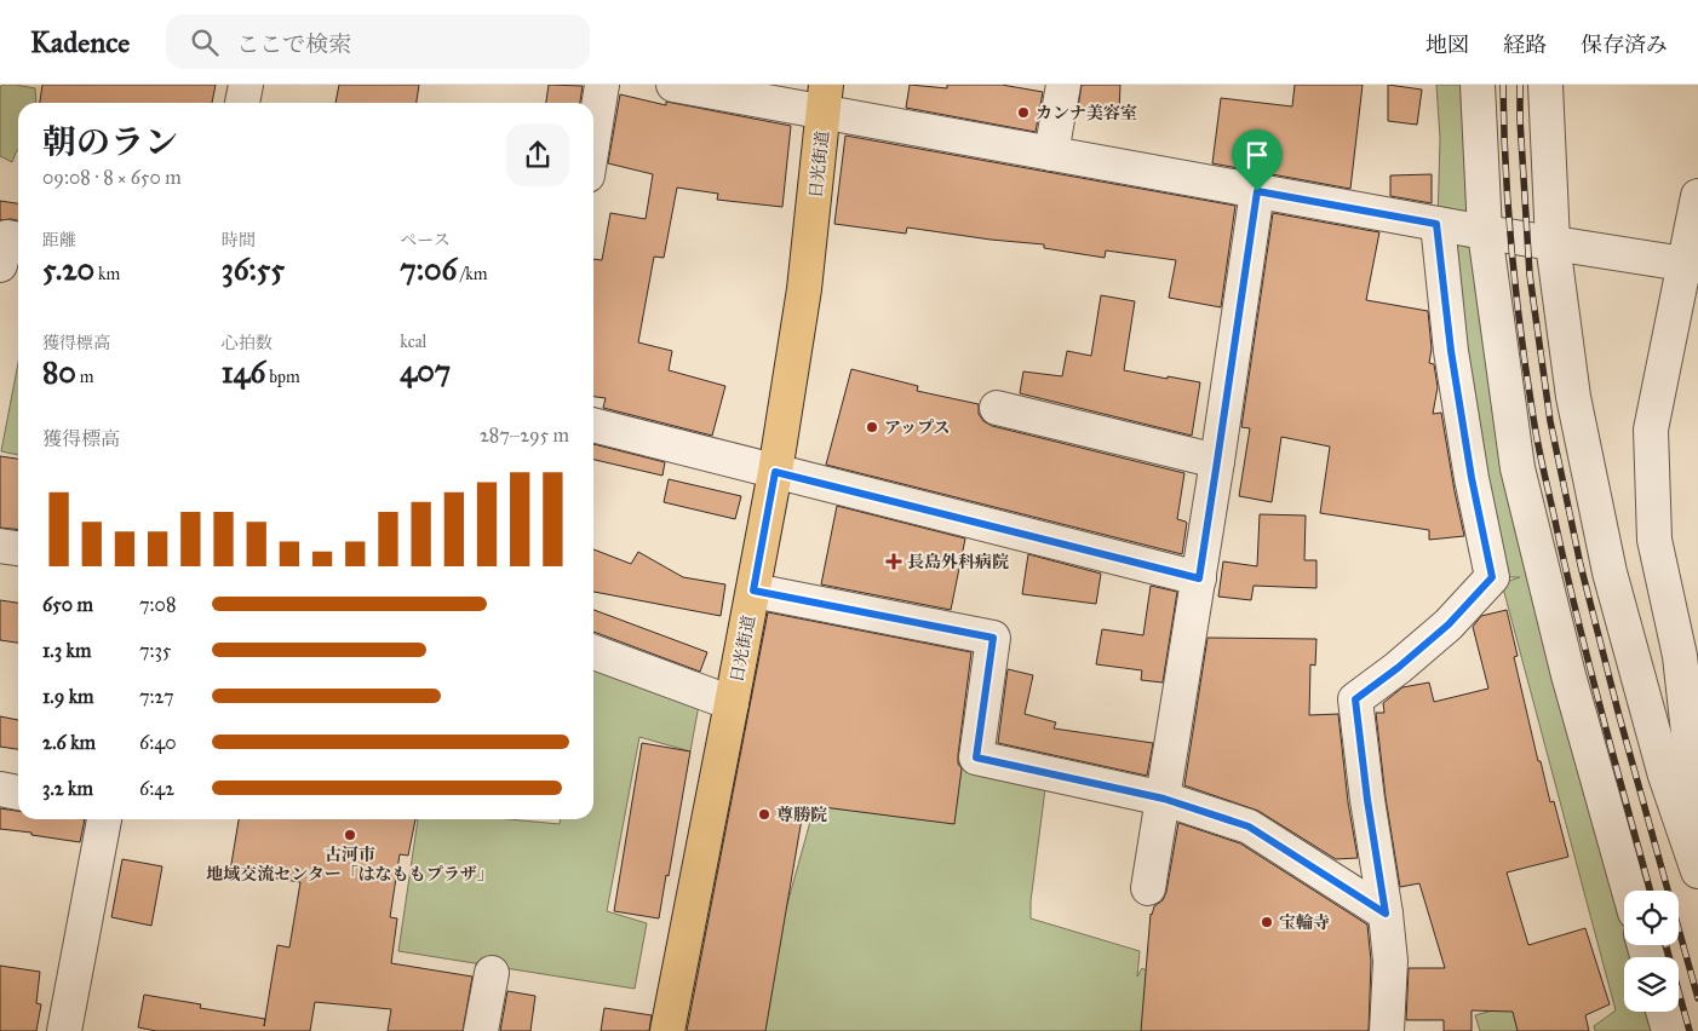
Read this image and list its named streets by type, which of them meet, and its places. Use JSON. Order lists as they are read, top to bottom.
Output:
{
  "streets": {
    "main road": ["日光街道"]
  },
  "places": {
    "other": [
      "カンナ美容室",
      "アップス",
      "尊勝院",
      "古河市 地域交流センター「はなももプラザ」",
      "宝輪寺"
    ],
    "health": ["長島外科病院"]
  },
  "page": {
    "header": "Kadence",
    "search": "ここで検索",
    "nav": ["地図", "経路", "保存済み"],
    "heading": ["朝のラン", "09:08 · 8 × 650 m"],
    "stats": [
      ["距離", "5.20 km"],
      ["時間", "36:55"],
      ["ペース", "7:06 /km"],
      ["獲得標高", "80 m"],
      ["心拍数", "146 bpm"],
      ["kcal", "407"]
    ],
    "chart": ["獲得標高", "287–295 m"],
    "list": [
      {
        "name": "650 m",
        "note": "7:08"
      },
      {
        "name": "1.3 km",
        "note": "7:35"
      },
      {
        "name": "1.9 km",
        "note": "7:27"
      },
      {
        "name": "2.6 km",
        "note": "6:40"
      },
      {
        "name": "3.2 km",
        "note": "6:42"
      }
    ]
  }
}
